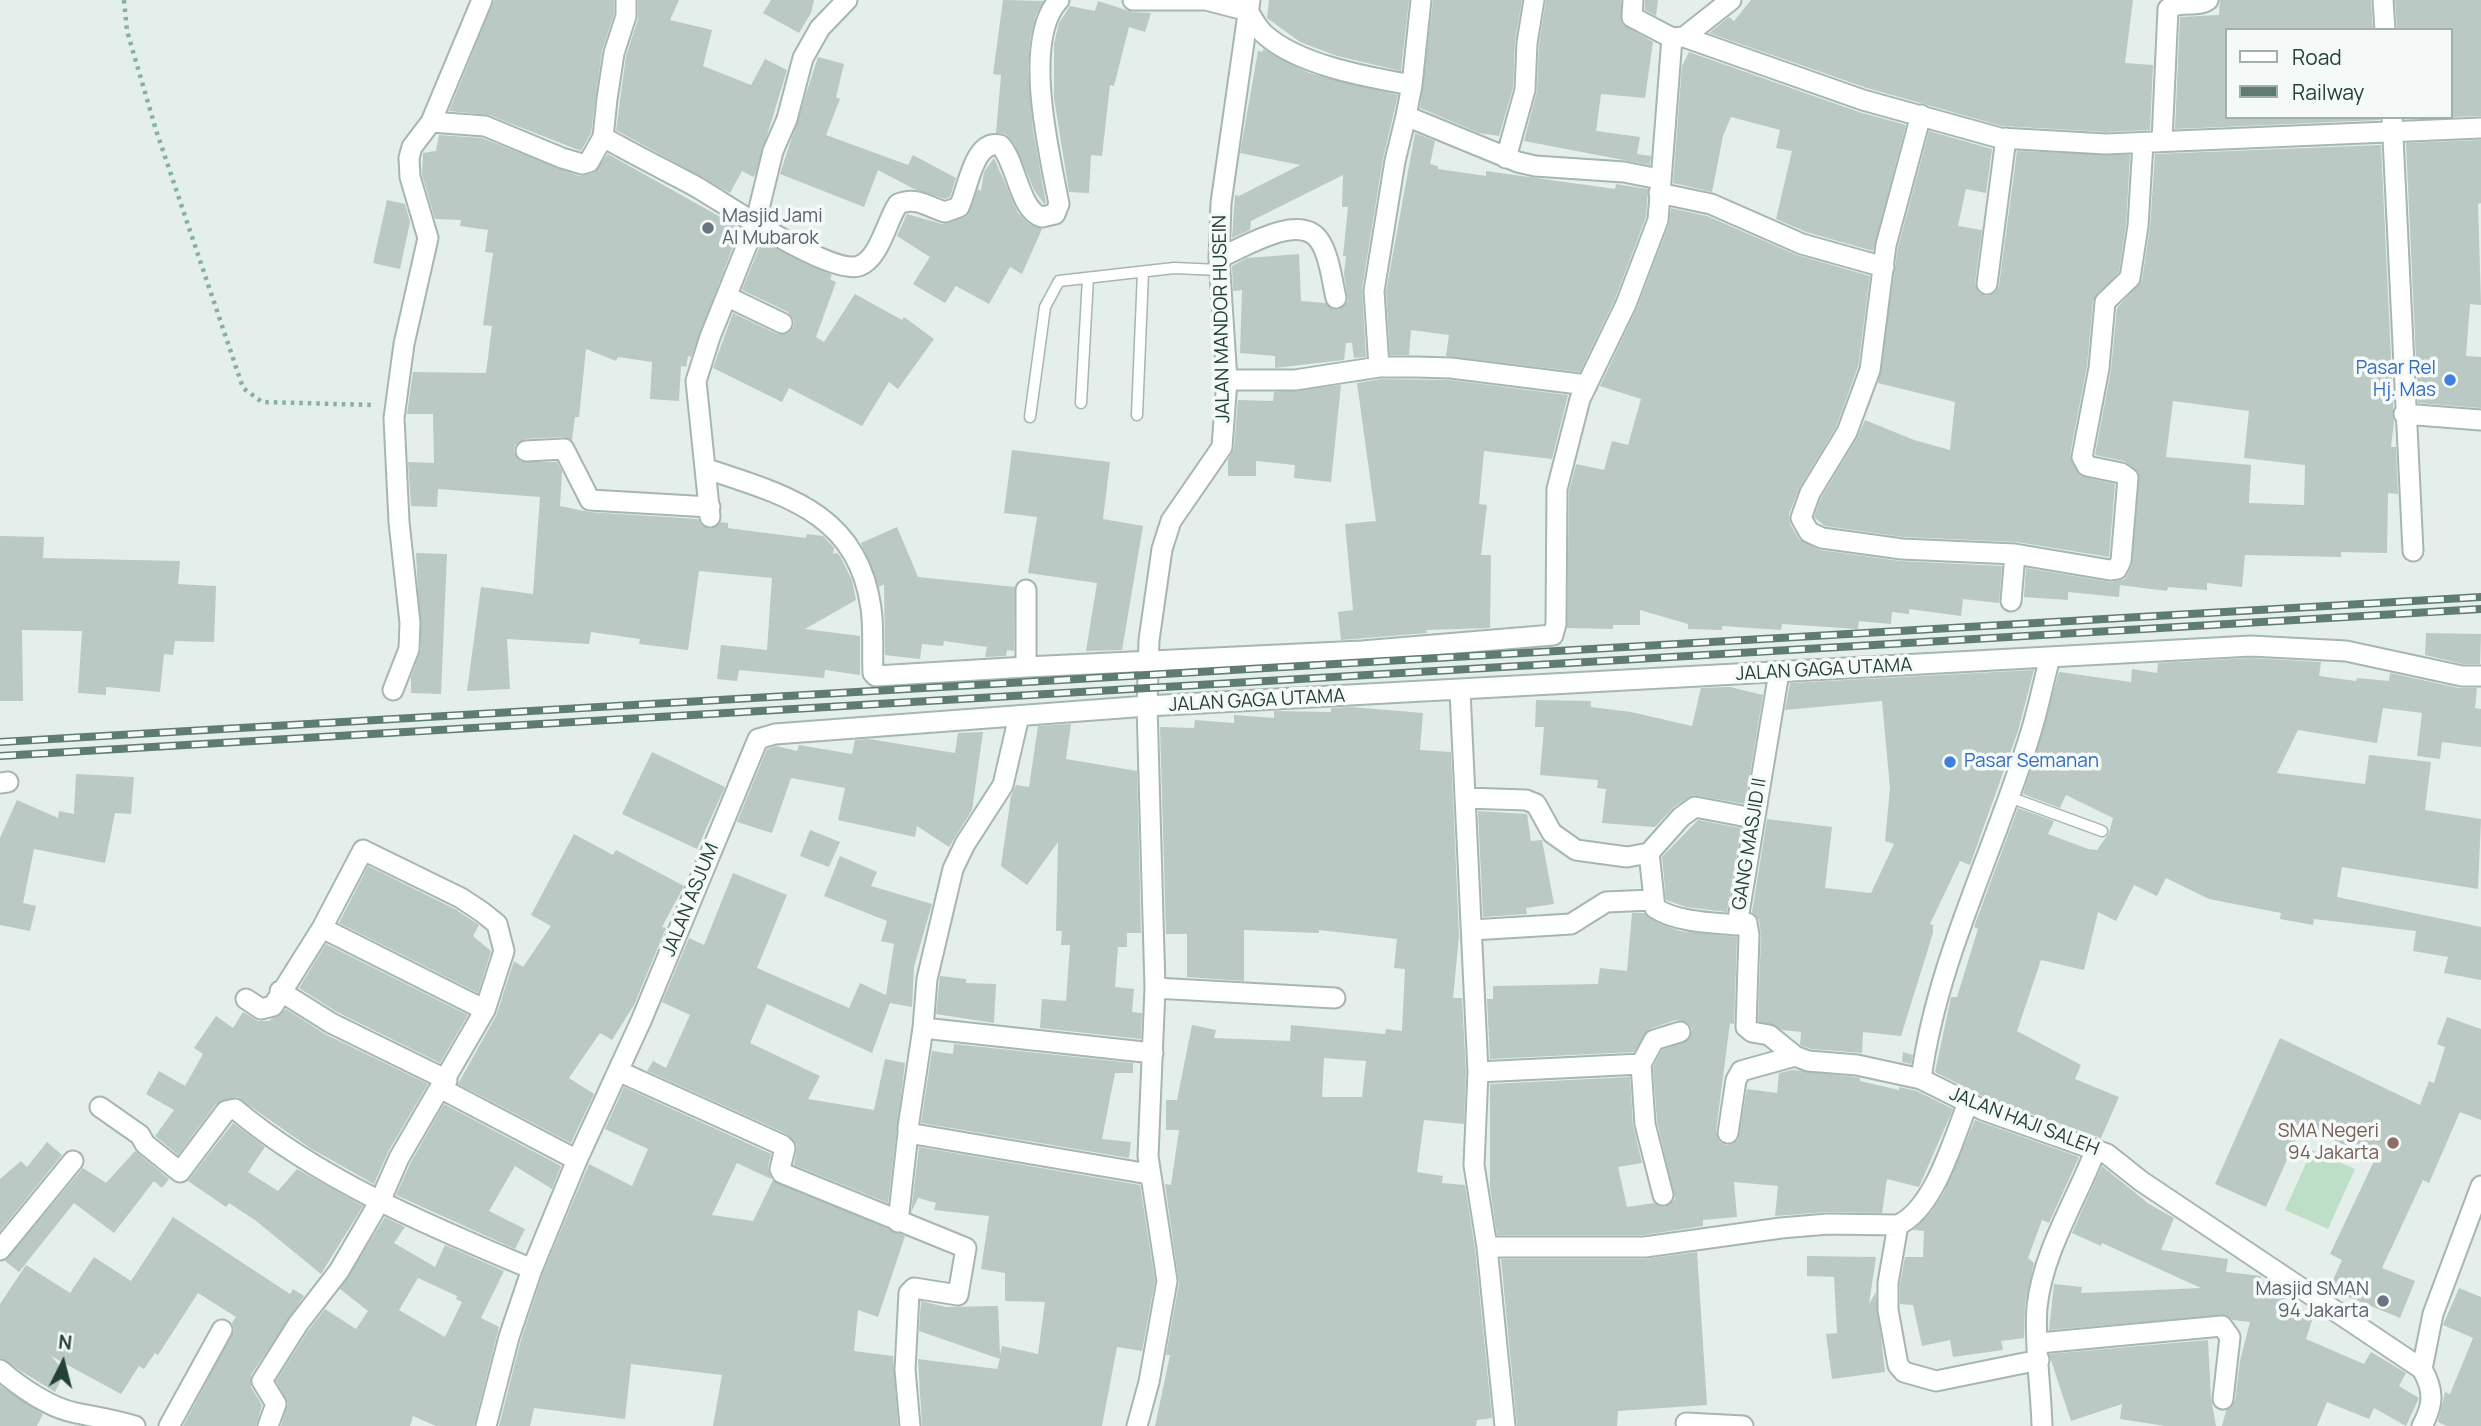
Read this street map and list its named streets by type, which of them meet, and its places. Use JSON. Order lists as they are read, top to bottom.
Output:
{
  "streets": {
    "street": [
      "JALAN MANDOR HUSEIN",
      "JALAN GAGA UTAMA",
      "GANG MASJID II",
      "JALAN ASJUM",
      "JALAN HAJI SALEH"
    ]
  },
  "crossings": [
    ["JALAN MANDOR HUSEIN", "JALAN GAGA UTAMA"],
    ["JALAN MANDOR HUSEIN", "JALAN ASJUM"],
    ["JALAN GAGA UTAMA", "GANG MASJID II"],
    ["JALAN GAGA UTAMA", "JALAN ASJUM"],
    ["GANG MASJID II", "JALAN HAJI SALEH"]
  ],
  "places": [
    "Masjid Jami Al Mubarok",
    "Pasar Rel Hj. Mas",
    "Pasar Semanan",
    "SMA Negeri 94 Jakarta",
    "Masjid SMAN 94 Jakarta"
  ],
  "legend": ["Road", "Railway"],
  "north": "top"
}
